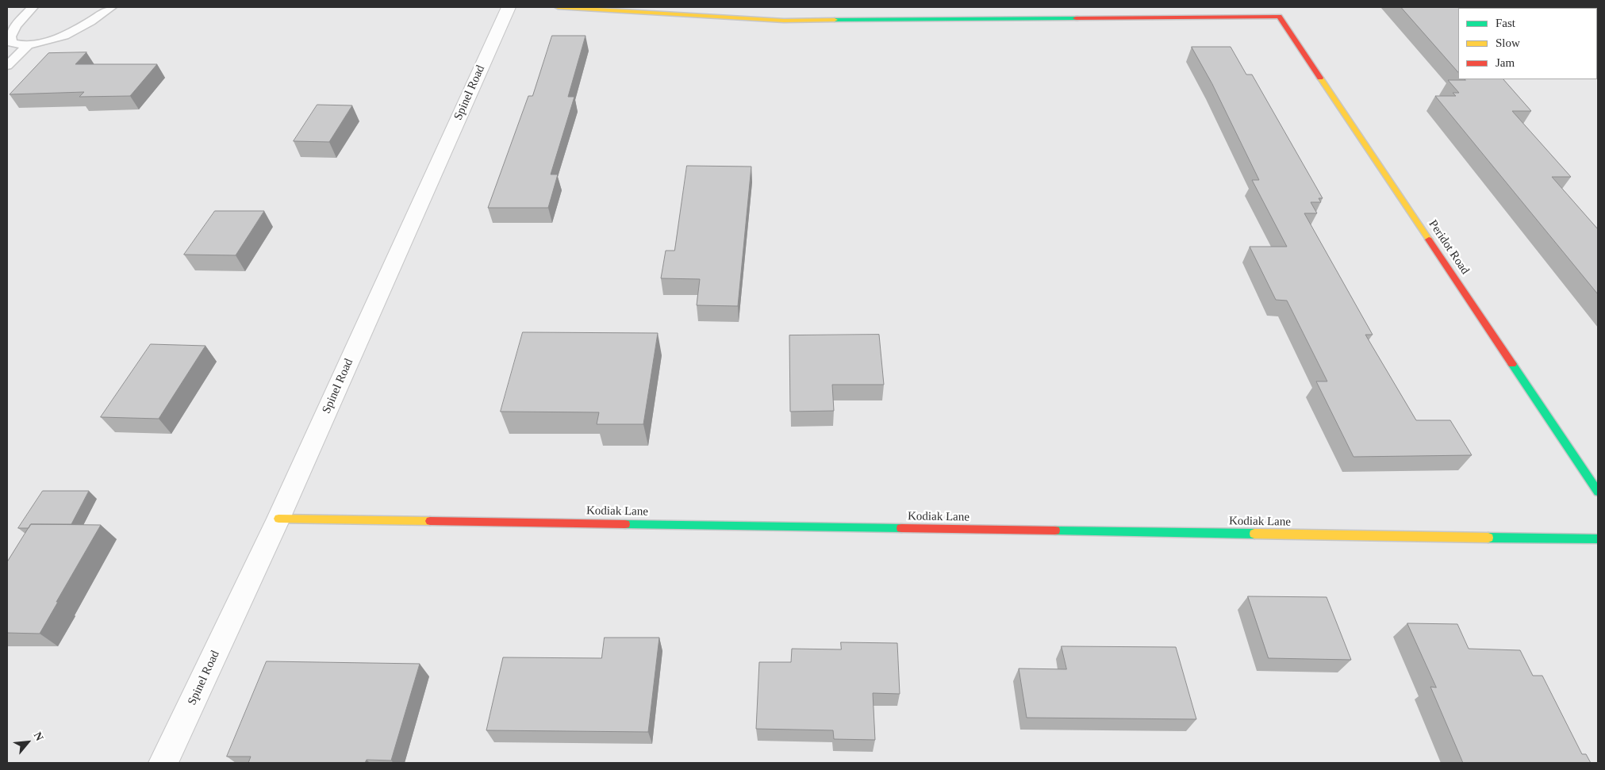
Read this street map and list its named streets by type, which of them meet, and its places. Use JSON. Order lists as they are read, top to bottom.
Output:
{
  "streets": {
    "street": ["Spinel Road", "Peridot Road", "Kodiak Lane"]
  },
  "crossings": [
    ["Spinel Road", "Kodiak Lane"]
  ],
  "legend": ["Fast", "Slow", "Jam"],
  "north": "top right"
}
